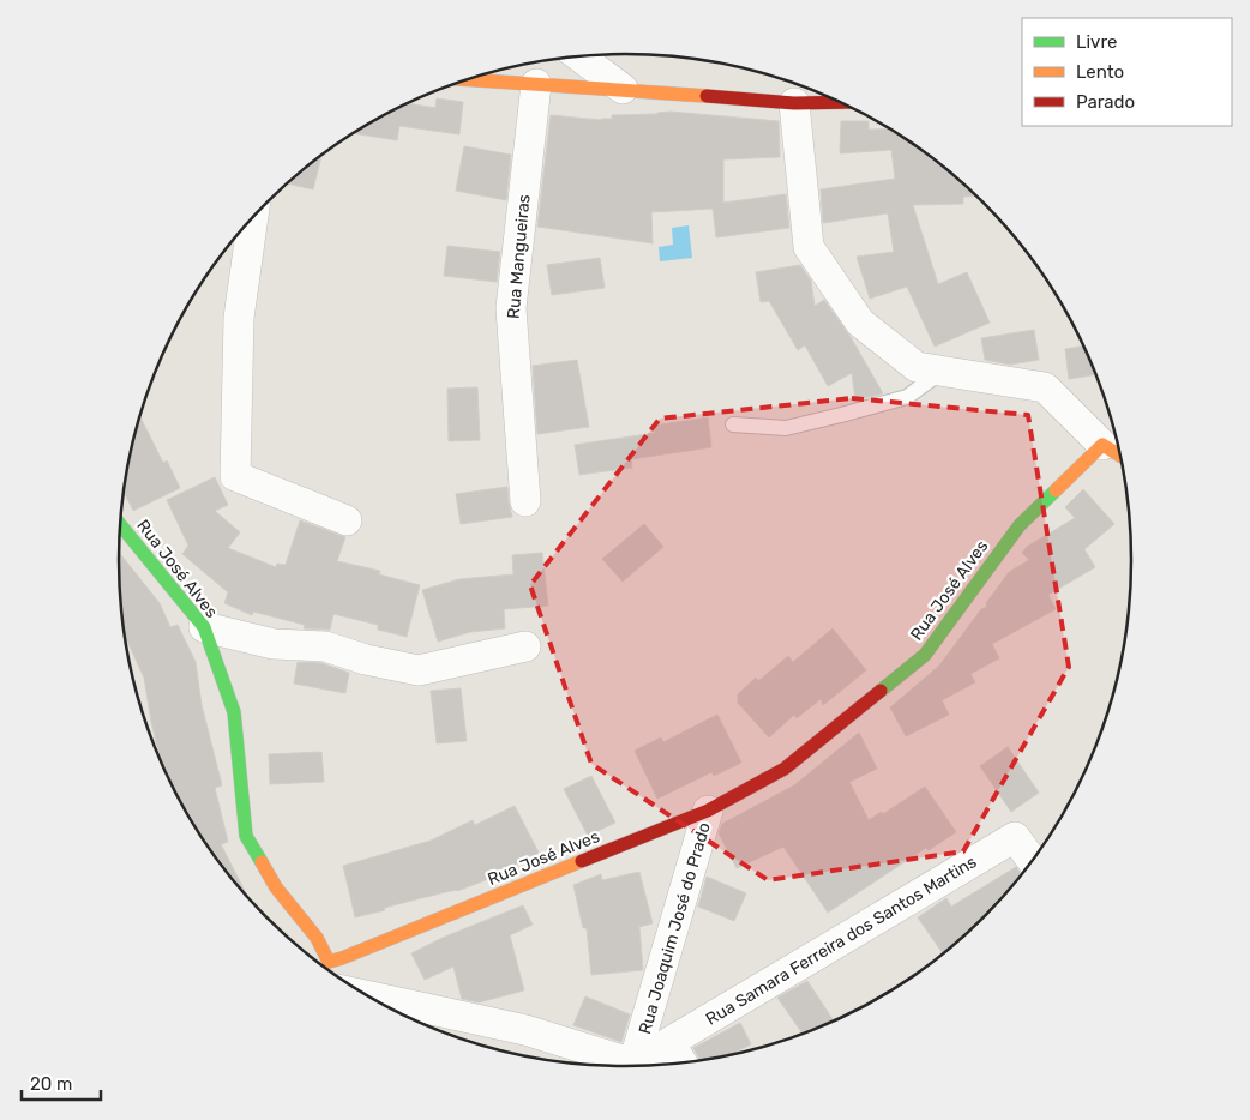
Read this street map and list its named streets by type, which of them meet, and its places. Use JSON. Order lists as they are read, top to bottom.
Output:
{
  "streets": {
    "street": [
      "Rua Mangueiras",
      "Rua José Alves",
      "Rua Joaquim José do Prado",
      "Rua Samara Ferreira dos Santos Martins"
    ]
  },
  "crossings": [
    ["Rua José Alves", "Rua Joaquim José do Prado"]
  ],
  "legend": ["Livre", "Lento", "Parado"],
  "scale_bar": "20 m"
}
